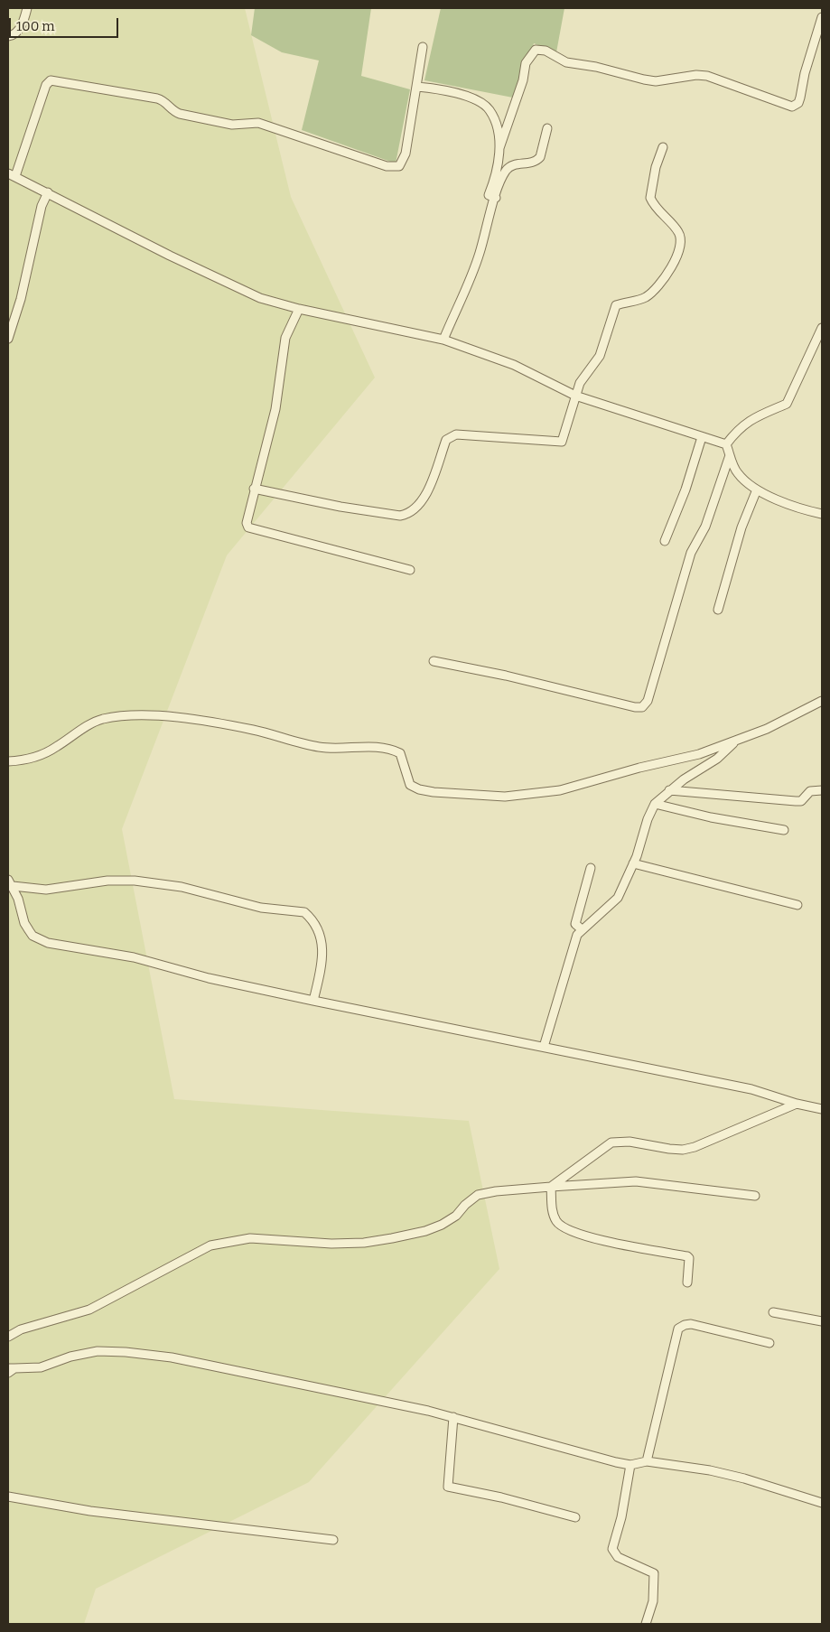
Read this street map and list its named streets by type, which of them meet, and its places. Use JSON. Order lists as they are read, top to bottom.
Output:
{
  "scale_bar": "100 m"
}
